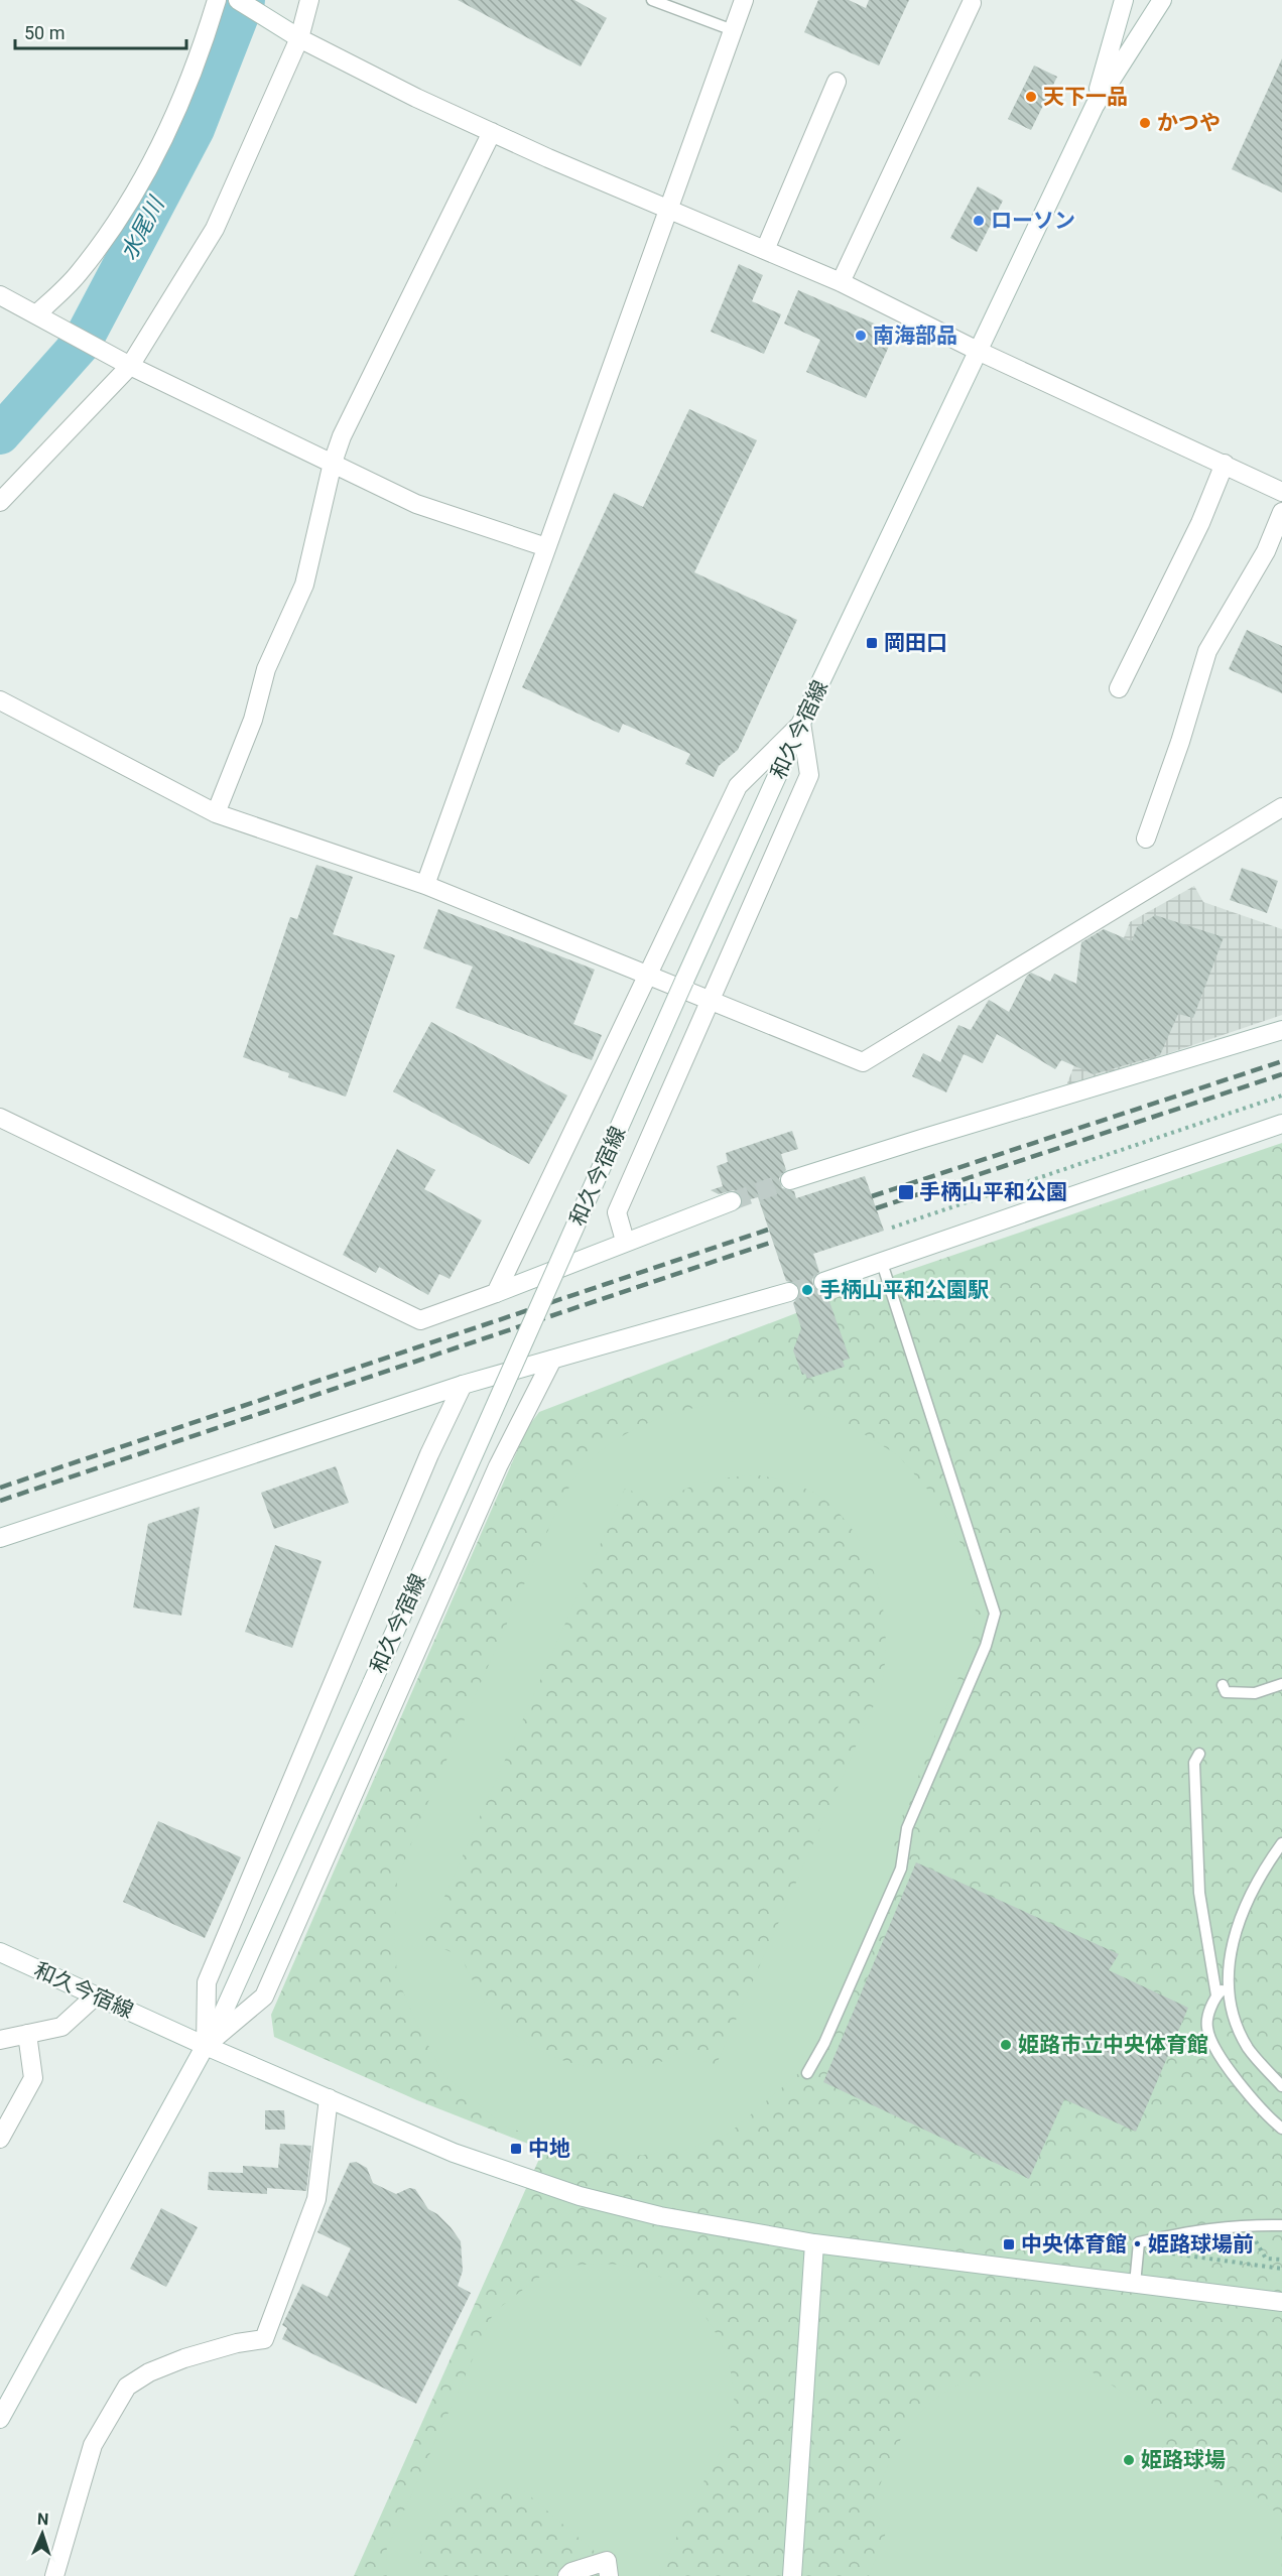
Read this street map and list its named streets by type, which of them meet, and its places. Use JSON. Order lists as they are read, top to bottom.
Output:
{
  "streets": {
    "street": ["和久今宿線"]
  },
  "water": ["水尾川"],
  "places": {
    "other": [
      "天下一品",
      "かつや",
      "ローソン",
      "南海部品",
      "手柄山平和公園駅",
      "姫路市立中央体育館",
      "姫路球場"
    ],
    "transit": [
      "岡田口",
      "手柄山平和公園",
      "中地",
      "中央体育館・姫路球場前"
    ]
  },
  "scale_bar": "50 m",
  "north": "top"
}
